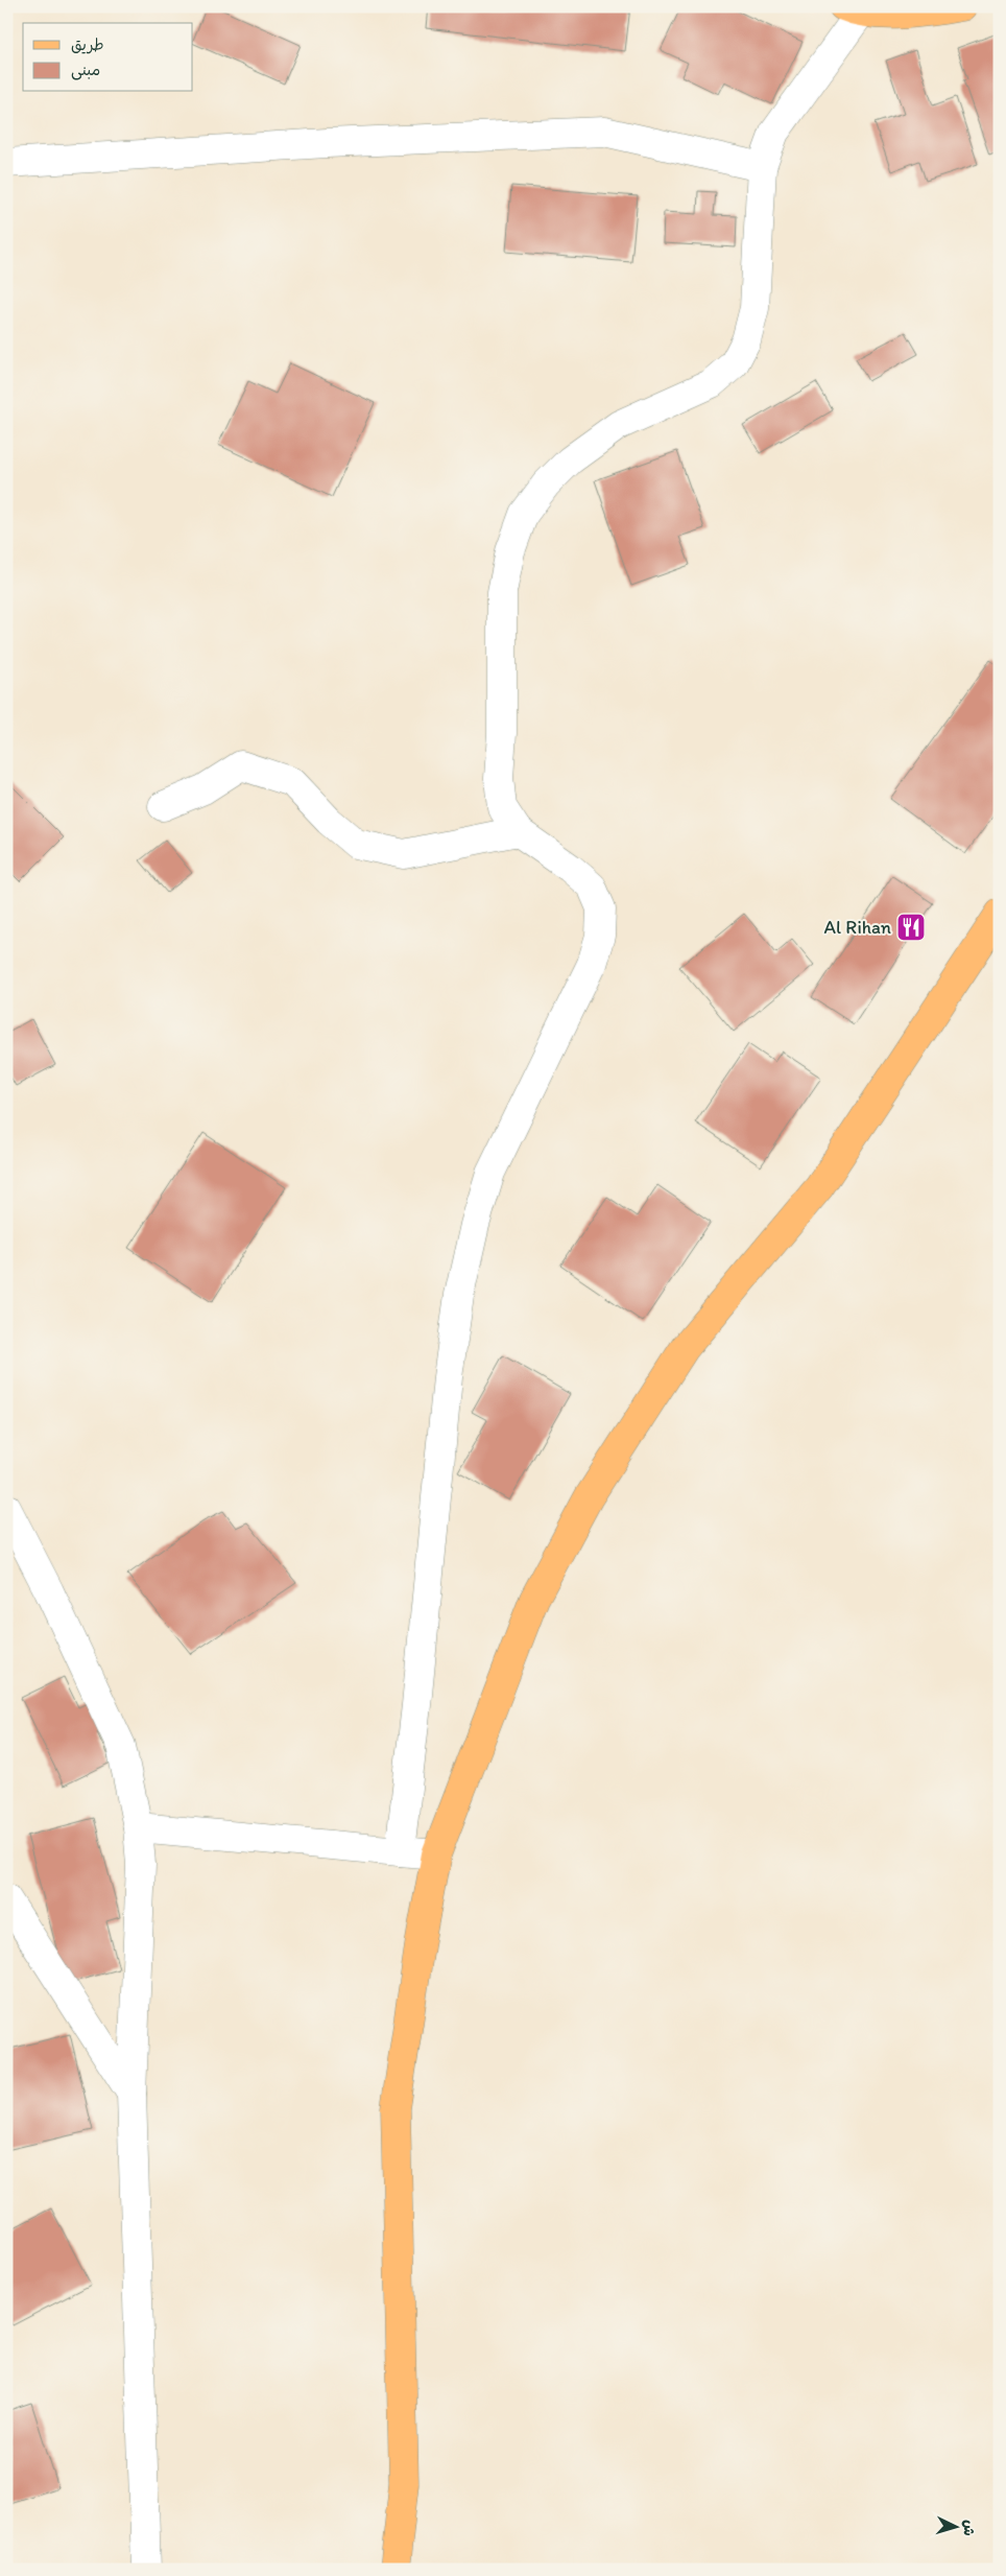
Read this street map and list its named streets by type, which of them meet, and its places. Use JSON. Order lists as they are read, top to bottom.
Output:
{
  "places": {
    "restaurant": ["Al Rihan"]
  },
  "legend": ["طريق", "مبنى"],
  "north": "right"
}
